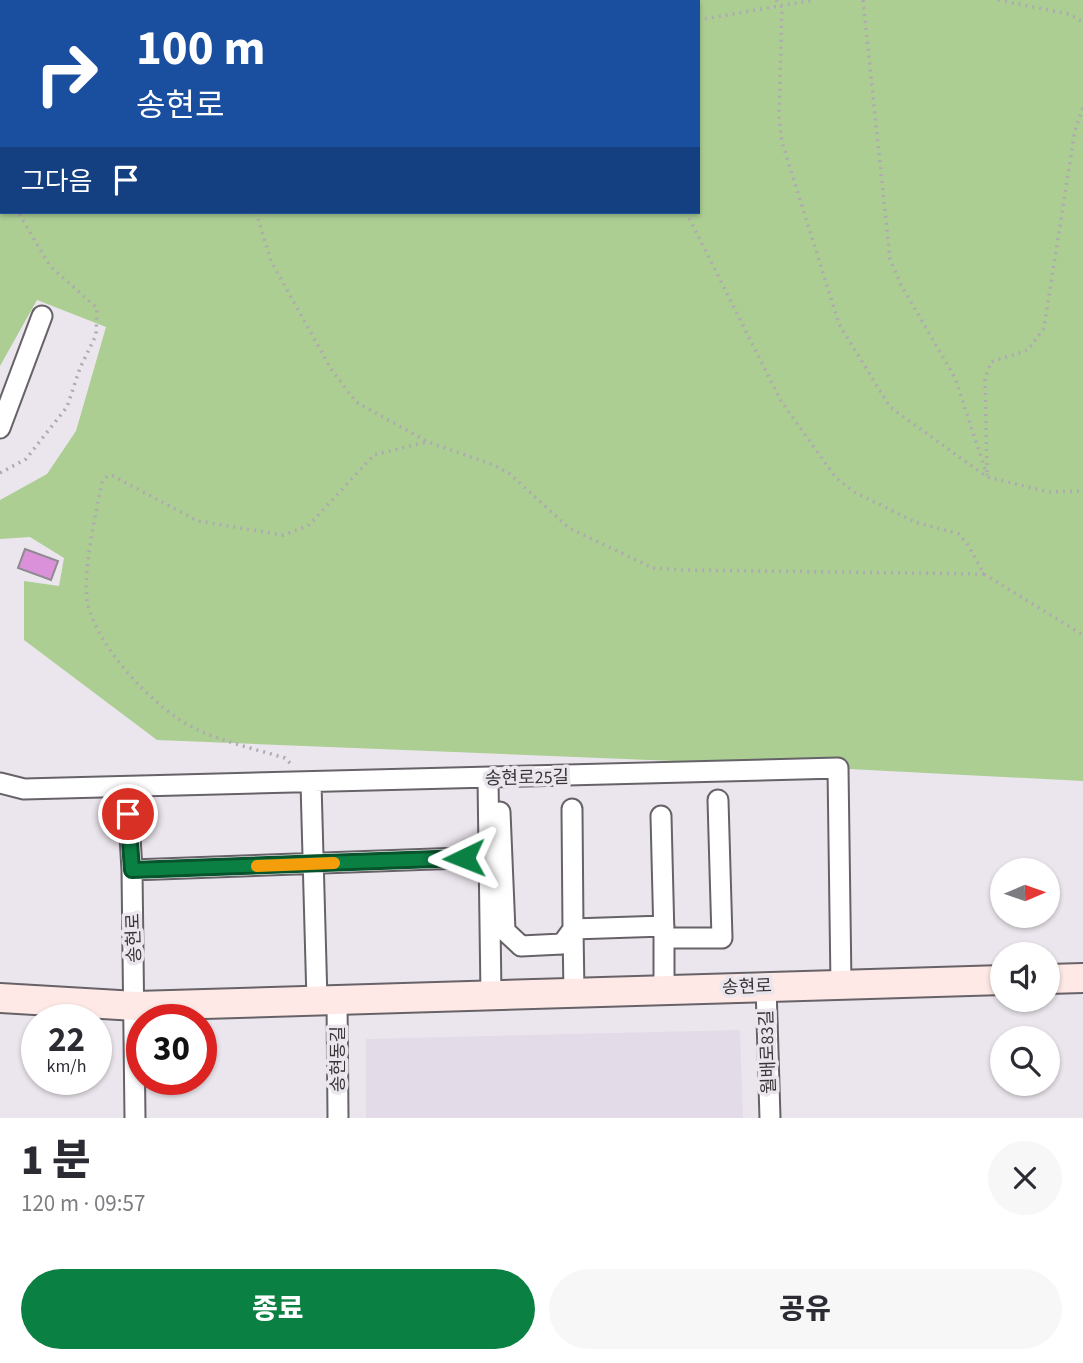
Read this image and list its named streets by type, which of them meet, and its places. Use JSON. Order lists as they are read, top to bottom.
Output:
{
  "streets": {
    "main road": ["송현로"],
    "street": ["송현로25길", "월배로83길", "송현동길"]
  },
  "crossings": [
    ["송현로25길", "송현로"],
    ["송현로25길", "송현동길"],
    ["송현로", "월배로83길"],
    ["송현로", "송현동길"]
  ],
  "north": "right",
  "page": {
    "turn": ["100 m", "송현로"],
    "then": "그다음",
    "speed": "22 km/h",
    "limit": "30",
    "heading": ["1 분", "120 m · 09:57"],
    "buttons": ["종료", "공유"]
  }
}
